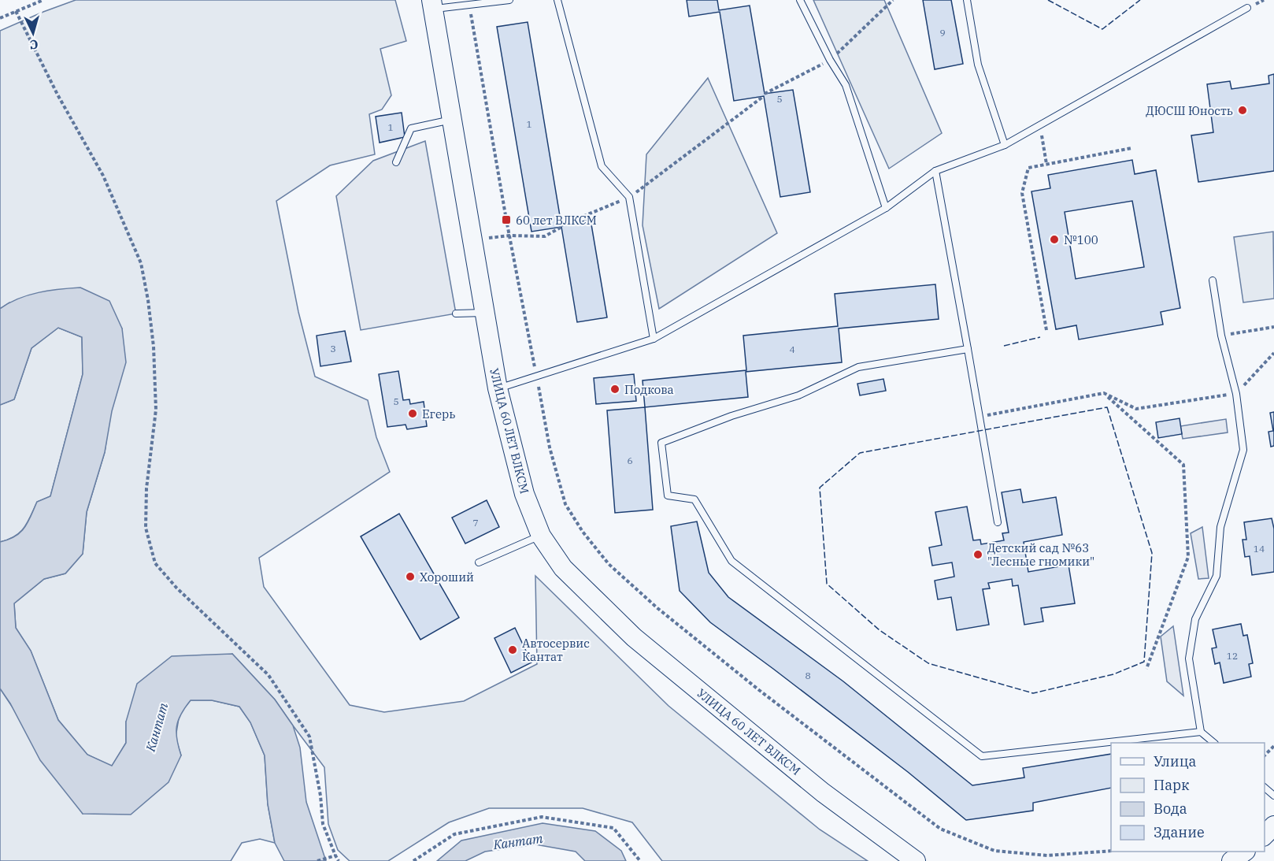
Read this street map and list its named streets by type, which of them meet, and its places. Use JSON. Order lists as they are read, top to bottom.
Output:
{
  "streets": {
    "street": ["УЛИЦА 60 ЛЕТ ВЛКСМ"]
  },
  "water": ["Кантат"],
  "places": {
    "other": [
      "ДЮСШ Юность",
      "№100",
      "Подкова",
      "Егерь",
      "Детский сад №63 \"Лесные гномики\"",
      "Хороший",
      "Автосервис Кантат"
    ],
    "transit": ["60 лет ВЛКСМ"]
  },
  "house_numbers": [
    "9",
    "5",
    "1",
    "1",
    "3",
    "4",
    "5",
    "6",
    "7",
    "14",
    "12",
    "8"
  ],
  "legend": [
    "Улица",
    "Парк",
    "Вода",
    "Здание"
  ],
  "north": "bottom"
}
